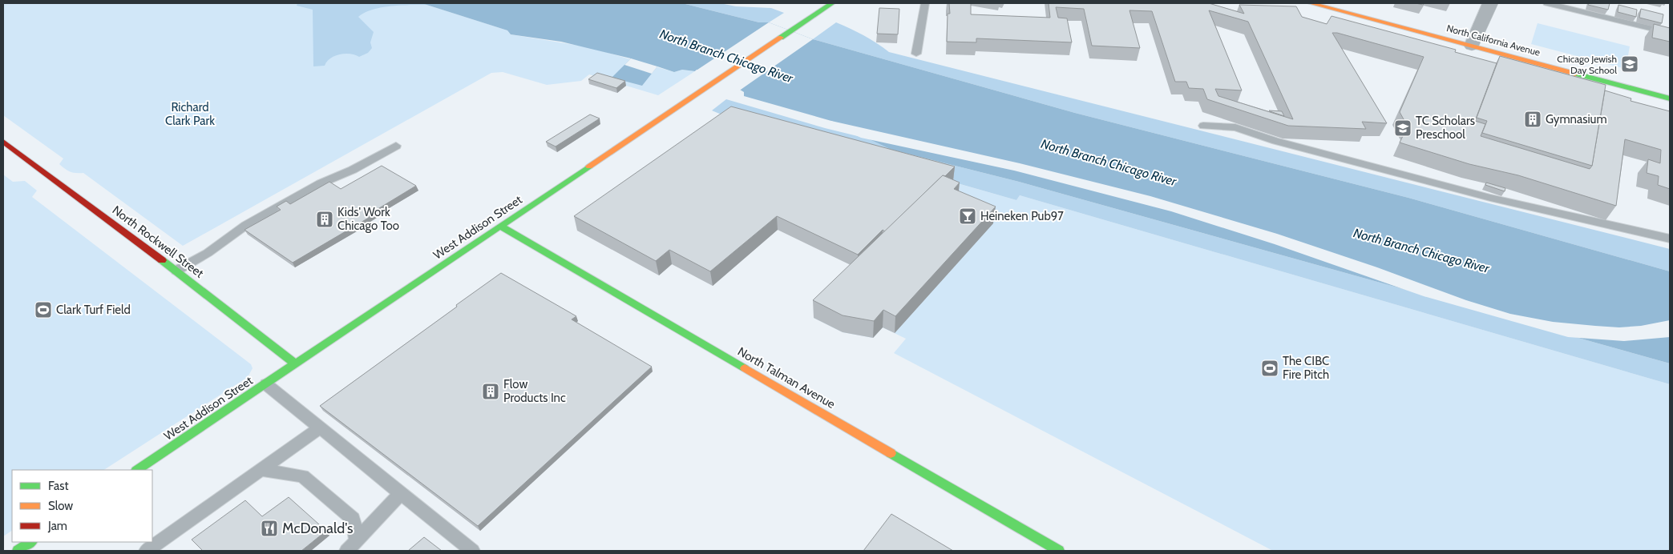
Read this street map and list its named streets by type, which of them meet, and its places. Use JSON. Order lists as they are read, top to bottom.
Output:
{
  "streets": {
    "street": [
      "North California Avenue",
      "West Addison Street",
      "North Rockwell Street",
      "North Talman Avenue"
    ]
  },
  "crossings": [
    ["West Addison Street", "North Rockwell Street"],
    ["West Addison Street", "North Talman Avenue"]
  ],
  "water": ["North Branch Chicago River"],
  "parks": ["Richard Clark Park"],
  "places": {
    "school or university": ["Chicago Jewish Day School", "TC Scholars Preschool"],
    "building": ["Gymnasium", "Kids' Work Chicago Too", "Flow Products Inc"],
    "bar": ["Heineken Pub97"],
    "sports": ["Clark Turf Field", "The CIBC Fire Pitch"],
    "restaurant": ["McDonald's"]
  },
  "legend": ["Fast", "Slow", "Jam"]
}
